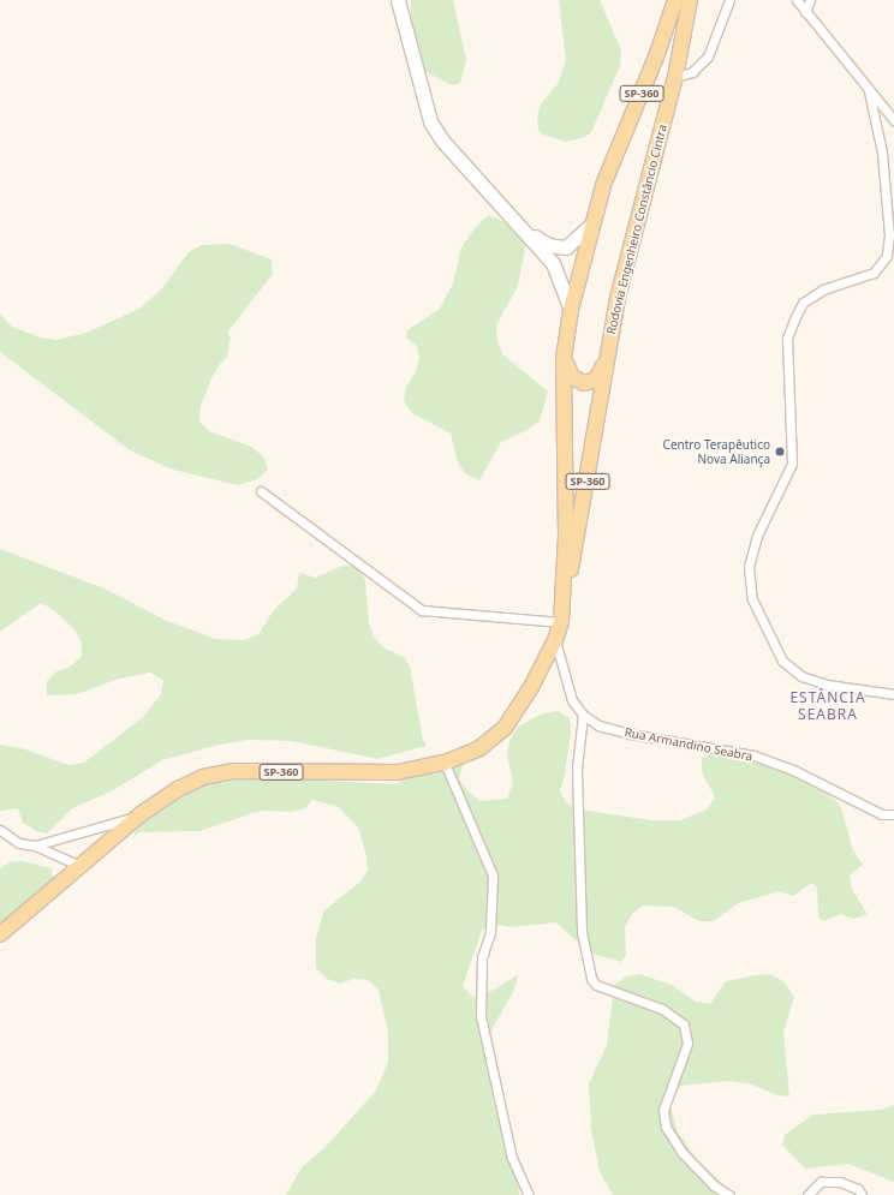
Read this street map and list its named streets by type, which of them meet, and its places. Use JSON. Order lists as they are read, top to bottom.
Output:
{
  "streets": {
    "main road": ["SP-360", "Rodovia Engenheiro Constâncio Cintra"],
    "street": ["Rua Armandino Seabra"]
  },
  "crossings": [
    ["Rodovia Engenheiro Constâncio Cintra", "Rua Armandino Seabra"]
  ],
  "districts": ["ESTÂNCIA SEABRA"],
  "places": ["Centro Terapêutico Nova Aliança"]
}
